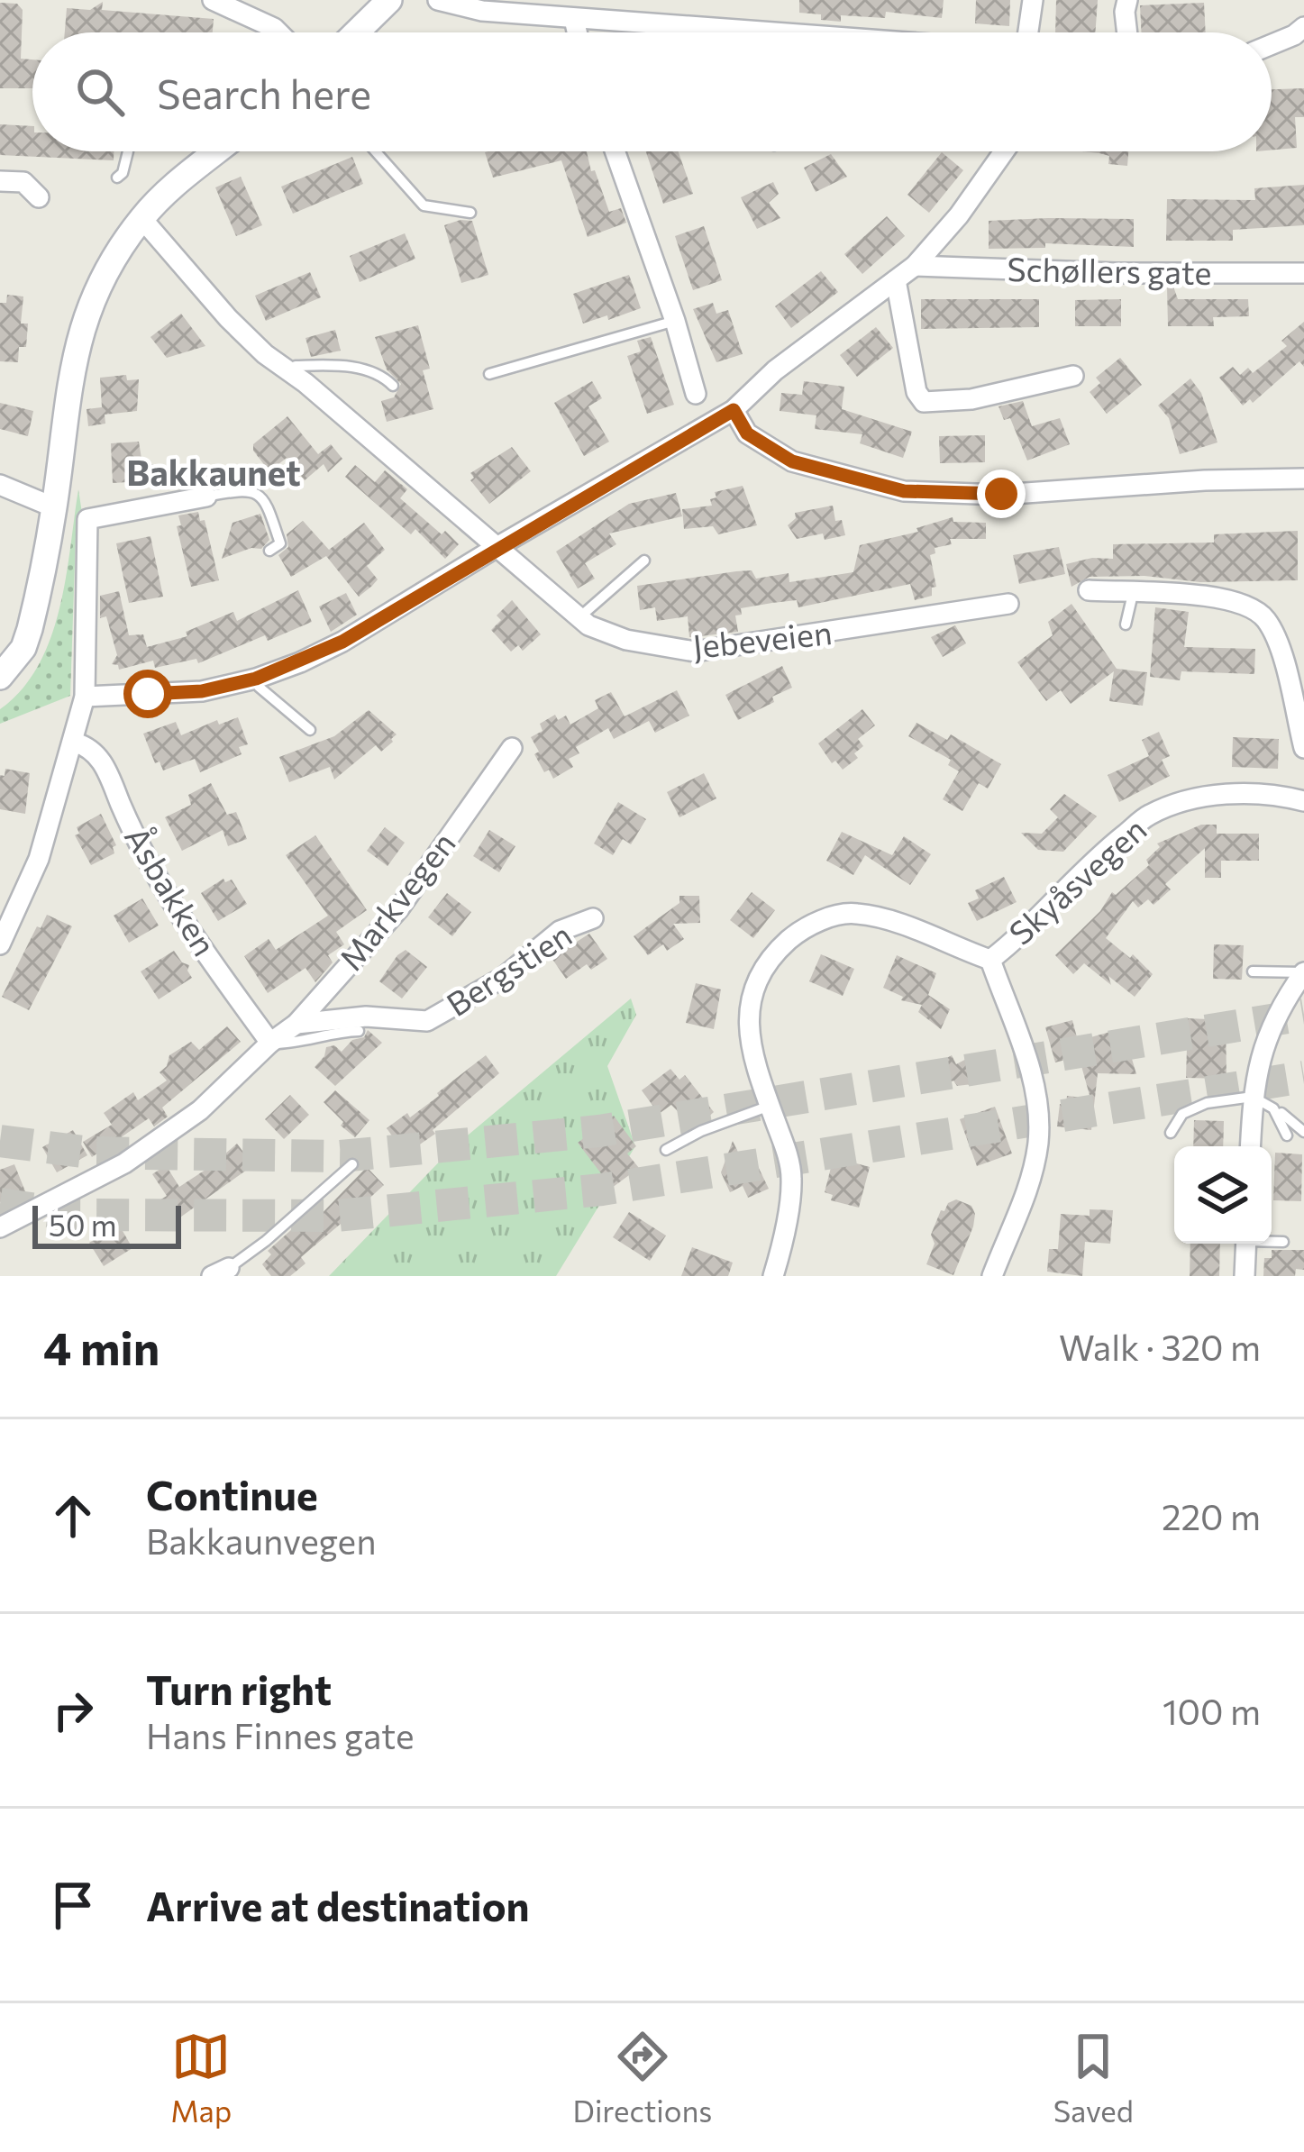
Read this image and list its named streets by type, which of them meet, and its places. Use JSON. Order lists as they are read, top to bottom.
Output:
{
  "streets": {
    "street": [
      "Schøllers gate",
      "Jebeveien",
      "Skyåsvegen",
      "Åsbakken",
      "Markvegen",
      "Bergstien"
    ]
  },
  "crossings": [
    ["Åsbakken", "Markvegen"],
    ["Markvegen", "Bergstien"]
  ],
  "districts": ["Bakkaunet"],
  "scale_bar": "50 m",
  "page": {
    "search": "Search here",
    "scale": "50 m",
    "heading": ["4 min", "Walk · 320 m"],
    "list": [
      ["Continue", "Bakkaunvegen", "220 m"],
      ["Turn right", "Hans Finnes gate", "100 m"],
      "Arrive at destination"
    ],
    "nav": ["Map", "Directions", "Saved"]
  }
}
